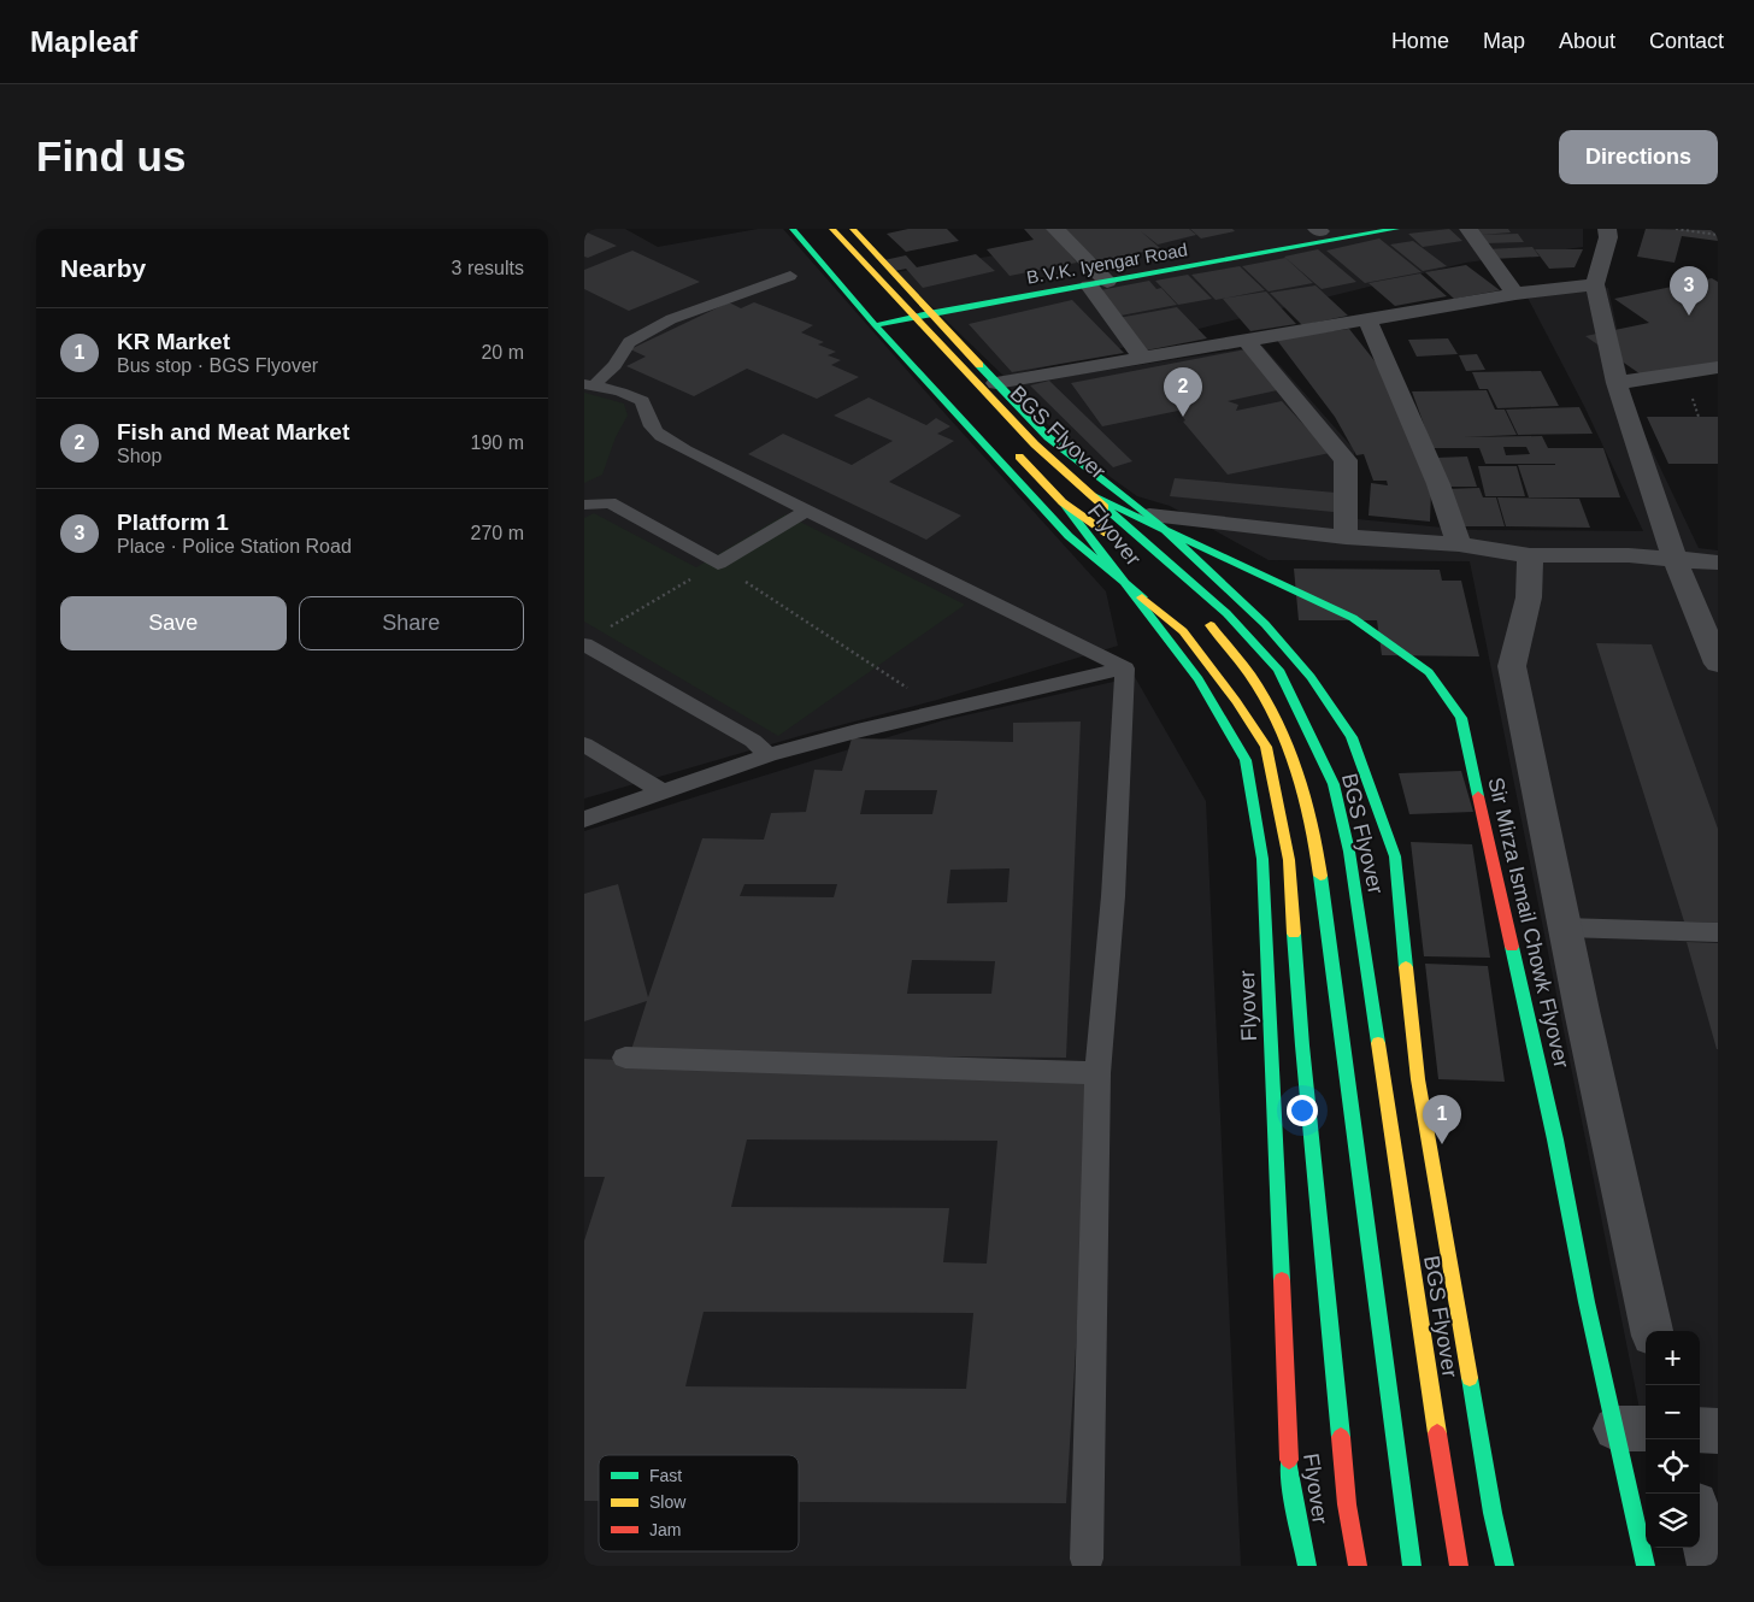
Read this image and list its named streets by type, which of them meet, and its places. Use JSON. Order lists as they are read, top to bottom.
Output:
{
  "streets": {
    "main road": [
      "B.V.K. Iyengar Road",
      "BGS Flyover",
      "Flyover",
      "Sir Mirza Ismail Chowk Flyover"
    ]
  },
  "crossings": [
    ["BGS Flyover", "Flyover"],
    ["BGS Flyover", "Sir Mirza Ismail Chowk Flyover"]
  ],
  "legend": ["Fast", "Slow", "Jam"],
  "page": {
    "header": "Mapleaf",
    "nav": [
      "Home",
      "Map",
      "About",
      "Contact"
    ],
    "buttons": [
      "Directions",
      ["Save", "Share"]
    ],
    "title": "Find us",
    "heading": ["Nearby", "3 results"],
    "pins": ["3", "2", "1"],
    "list": [
      {
        "mark": "1",
        "name": "KR Market",
        "note": "Bus stop · BGS Flyover",
        "value": "20 m"
      },
      {
        "mark": "2",
        "name": "Fish and Meat Market",
        "note": "Shop",
        "value": "190 m"
      },
      {
        "mark": "3",
        "name": "Platform 1",
        "note": "Place · Police Station Road",
        "value": "270 m"
      }
    ],
    "map_buttons": ["+", "−"]
  }
}
